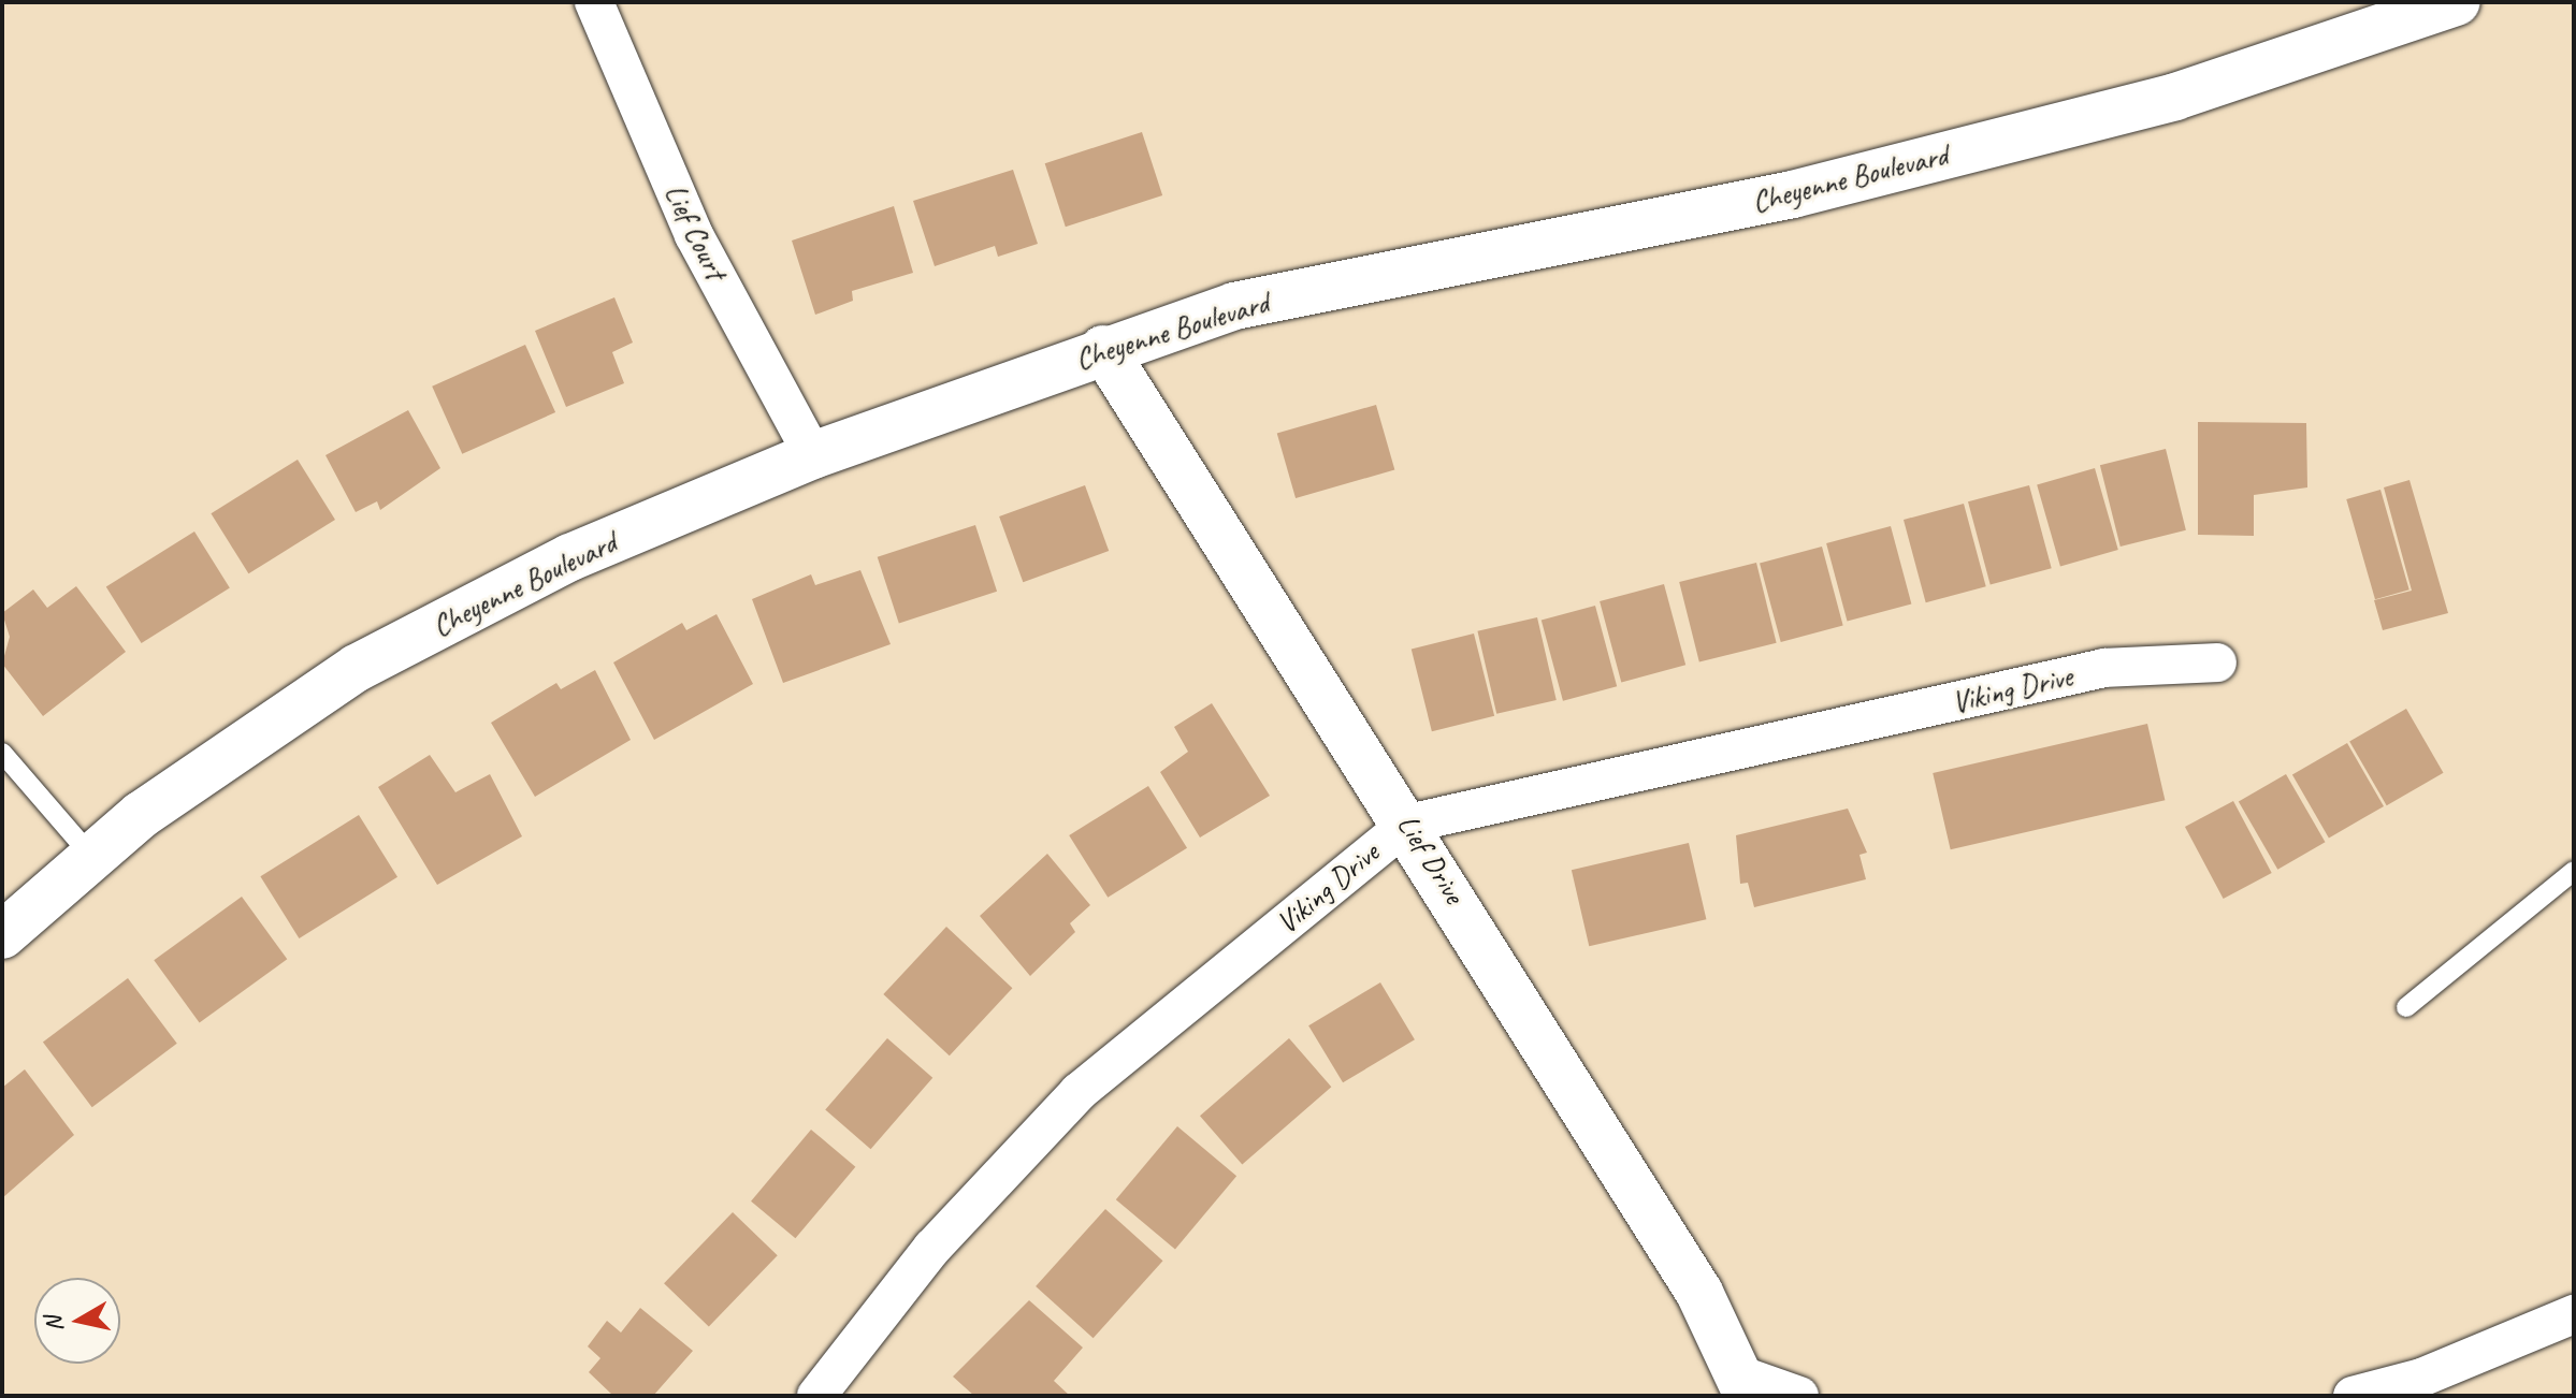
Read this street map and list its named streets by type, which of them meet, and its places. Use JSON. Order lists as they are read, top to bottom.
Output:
{
  "streets": {
    "street": [
      "Cheyenne Boulevard",
      "Lief Court",
      "Viking Drive",
      "Lief Drive"
    ]
  },
  "crossings": [
    ["Cheyenne Boulevard", "Lief Court"],
    ["Cheyenne Boulevard", "Lief Drive"],
    ["Viking Drive", "Lief Drive"]
  ],
  "north": "left"
}
